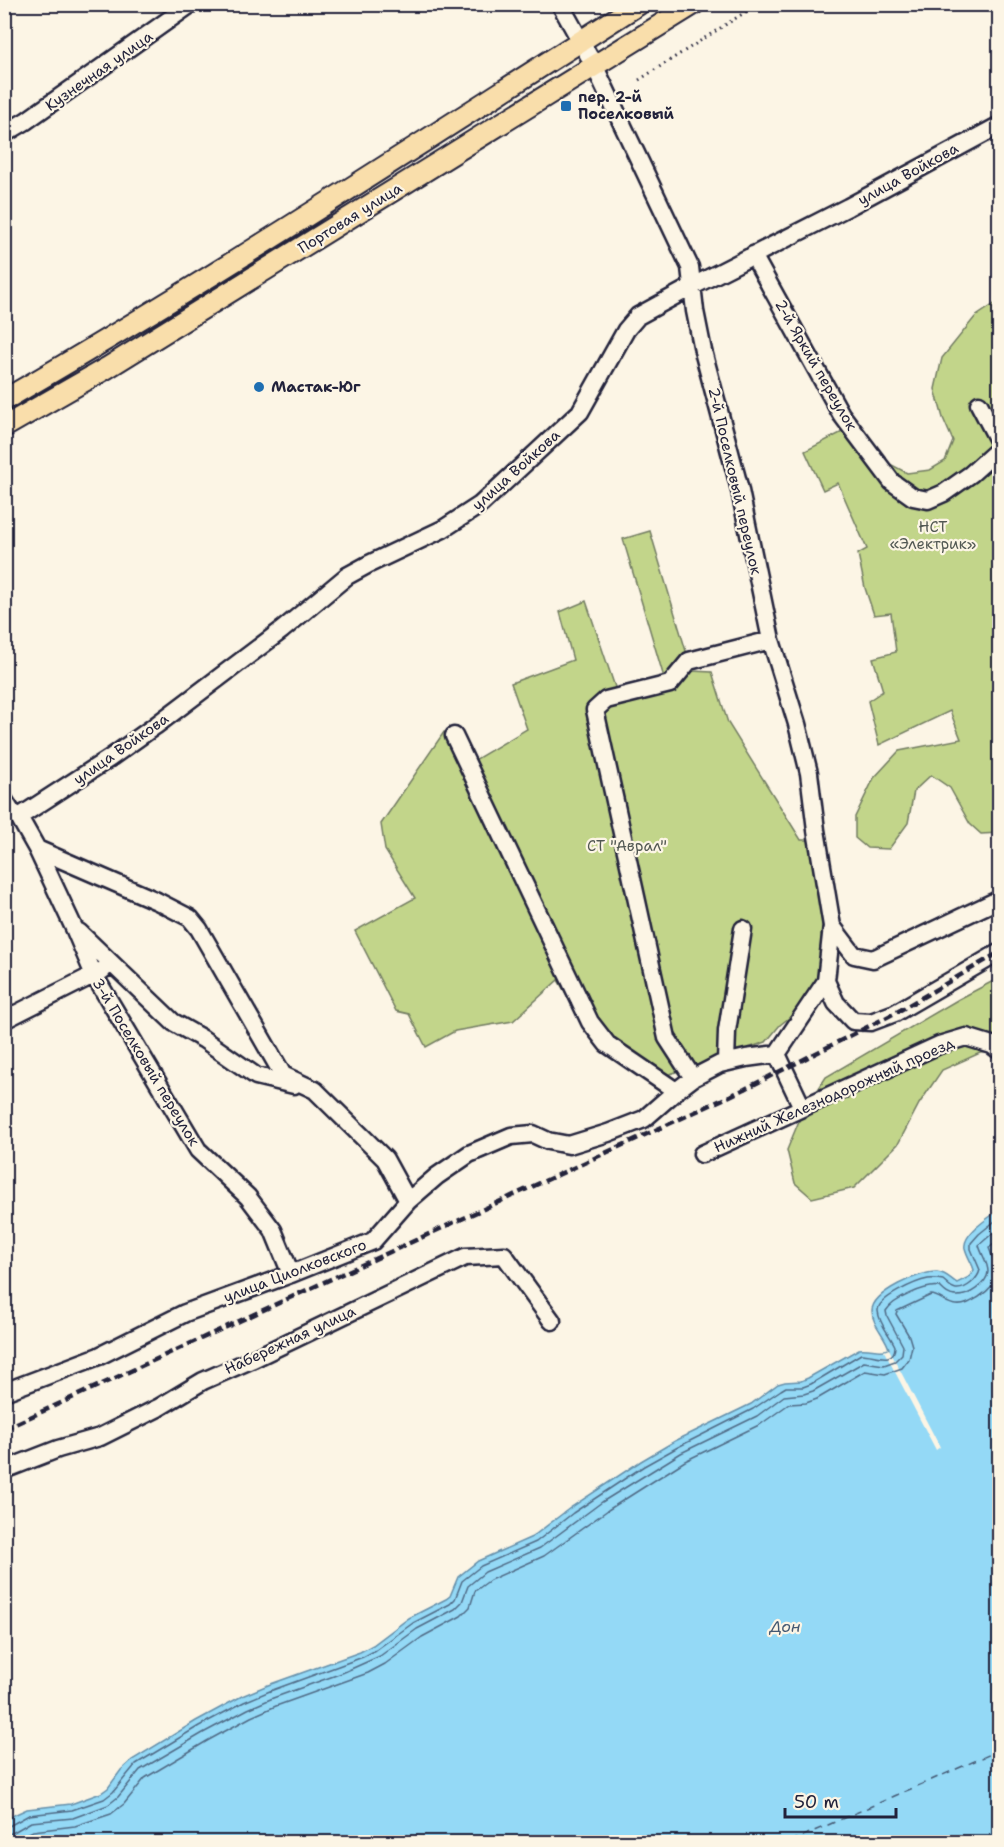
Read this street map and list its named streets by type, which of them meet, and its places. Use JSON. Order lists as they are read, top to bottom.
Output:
{
  "streets": {
    "main road": ["Портовая улица"],
    "street": [
      "Кузнечная улица",
      "улица Войкова",
      "2-й Яркий переулок",
      "2-й Поселковый переулок",
      "3-й Поселковый переулок",
      "Нижний Железнодорожный проезд",
      "улица Циолковского",
      "Набережная улица"
    ]
  },
  "crossings": [
    ["улица Войкова", "2-й Яркий переулок"],
    ["улица Войкова", "2-й Поселковый переулок"],
    ["улица Войкова", "3-й Поселковый переулок"],
    ["Портовая улица", "2-й Поселковый переулок"],
    ["3-й Поселковый переулок", "улица Циолковского"]
  ],
  "water": ["Дон"],
  "parks": ["НСТ «Электрик»", "СТ \"Аврал\""],
  "places": {
    "transit": ["пер. 2-й Поселковый"],
    "other": ["Мастак-Юг"]
  },
  "scale_bar": "50 m"
}
